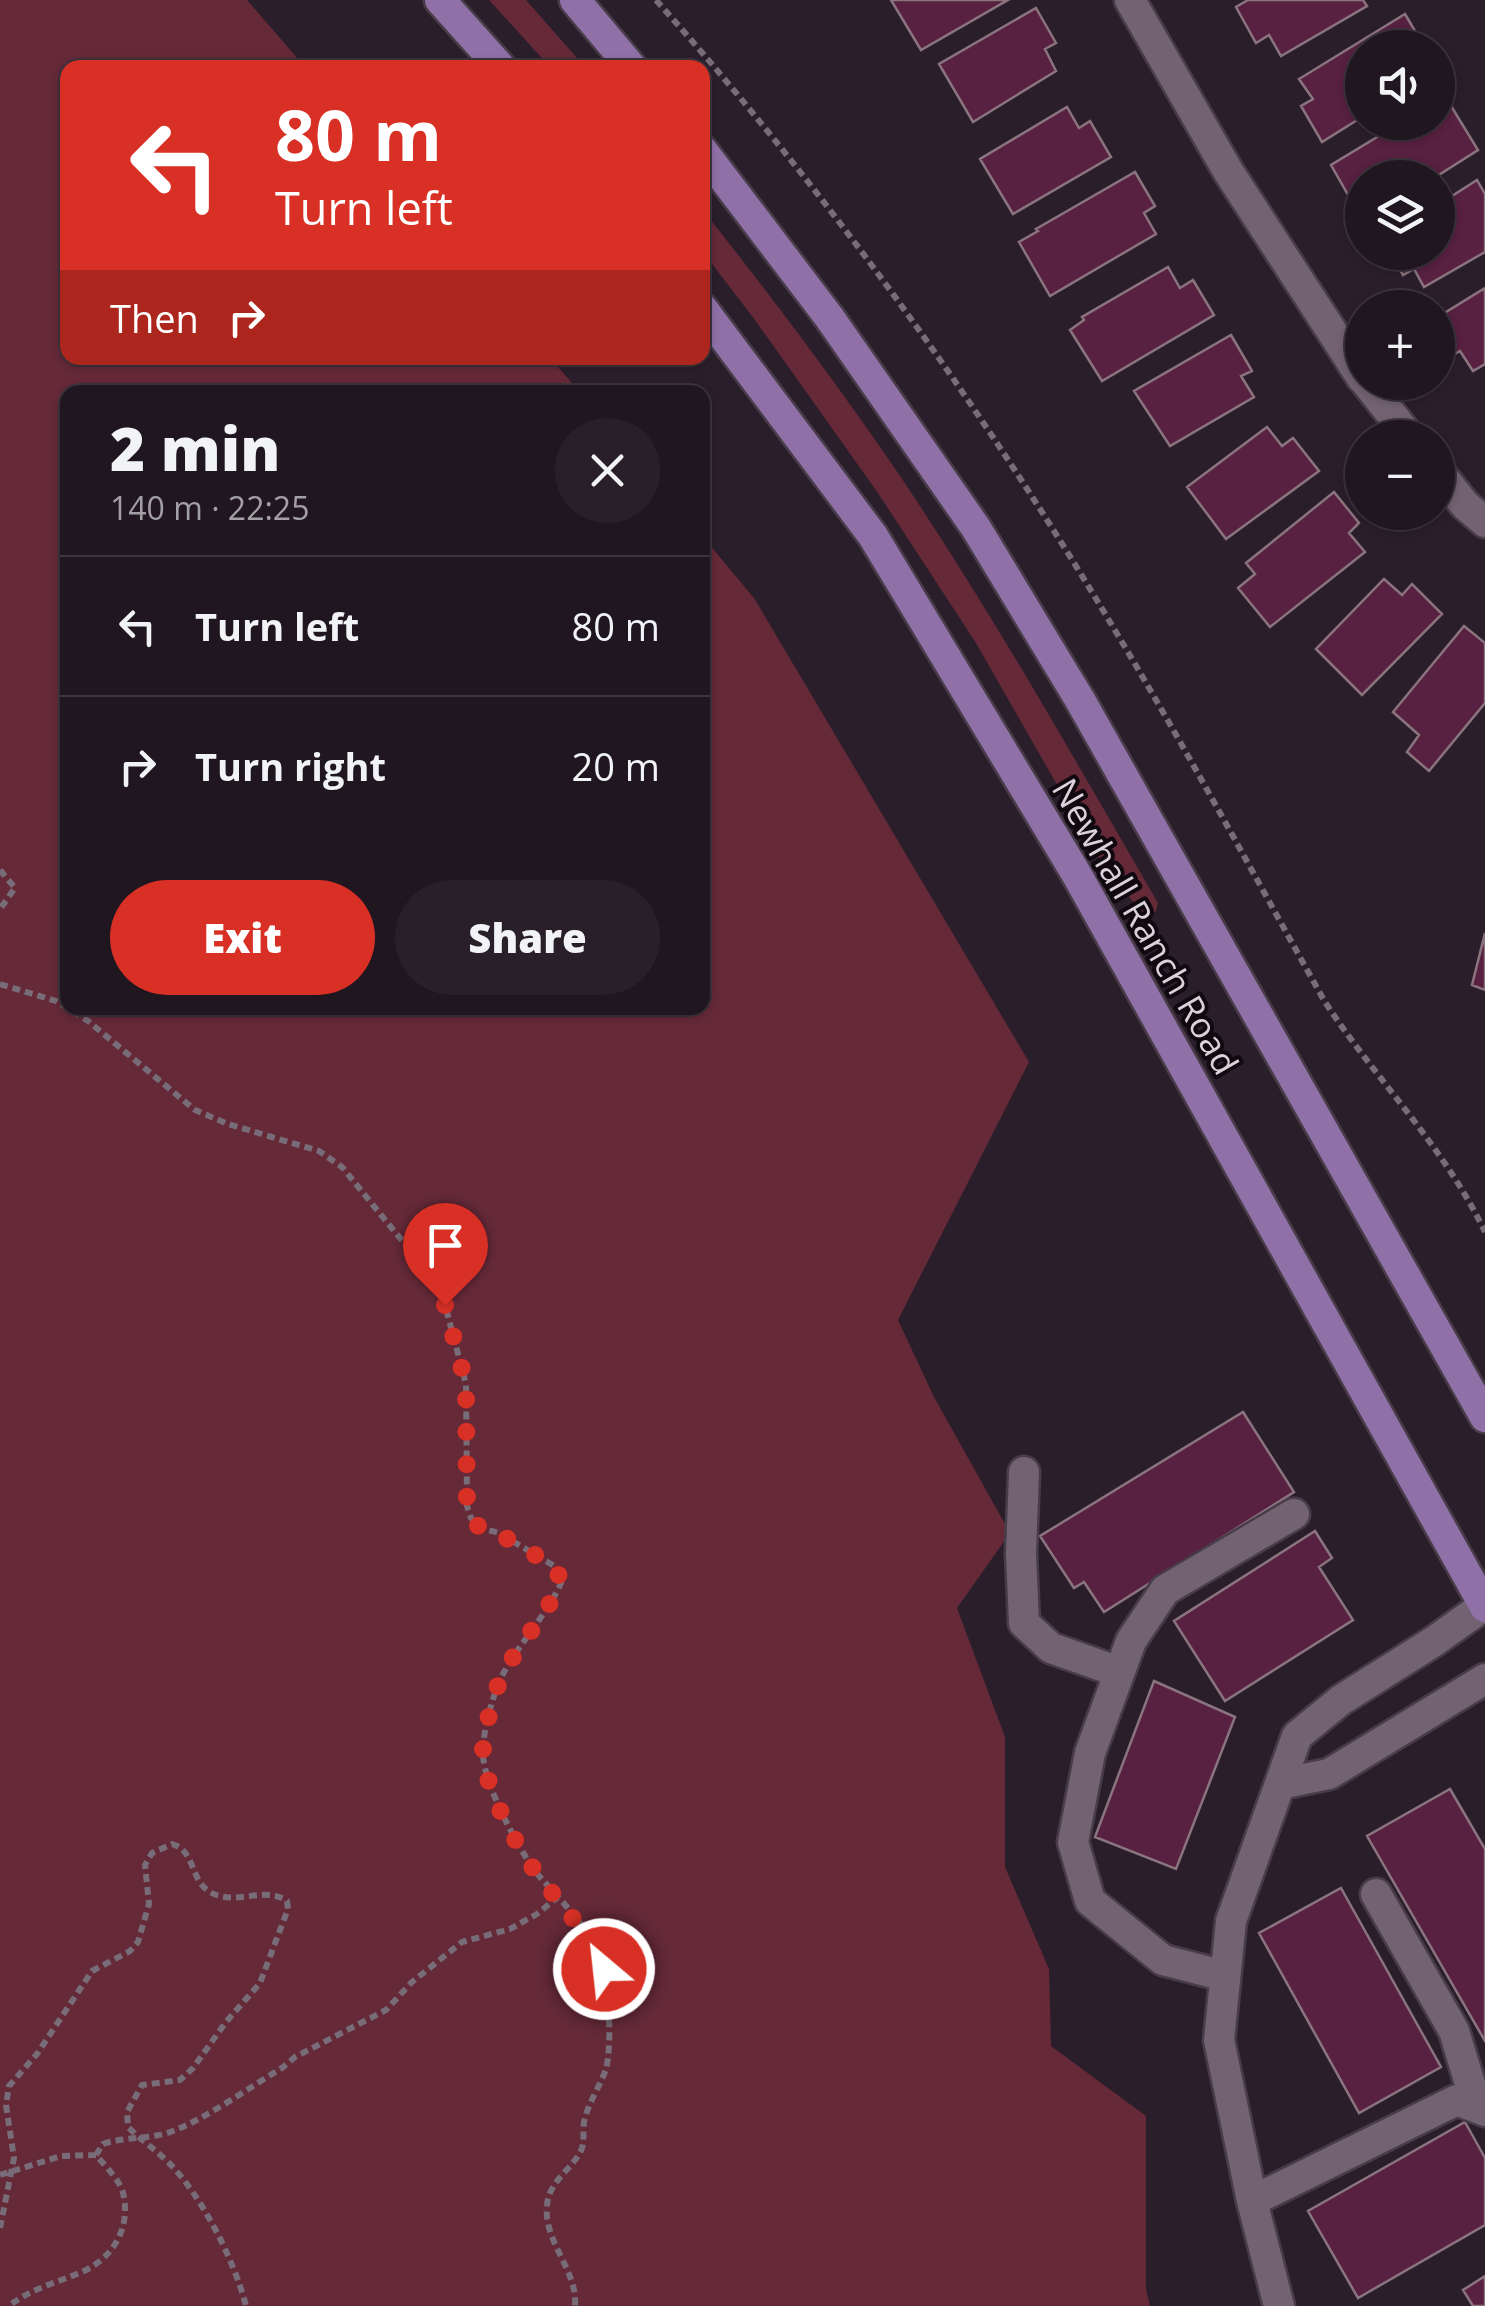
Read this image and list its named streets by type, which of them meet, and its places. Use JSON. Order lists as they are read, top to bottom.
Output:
{
  "streets": {
    "main road": ["Newhall Ranch Road"]
  },
  "page": {
    "map_buttons": ["+", "−"],
    "turn": ["80 m", "Turn left"],
    "then": "Then",
    "heading": ["2 min", "140 m · 22:25"],
    "list": [
      {
        "name": "Turn left",
        "value": "80 m"
      },
      {
        "name": "Turn right",
        "value": "20 m"
      }
    ],
    "buttons": ["Exit", "Share"]
  }
}
